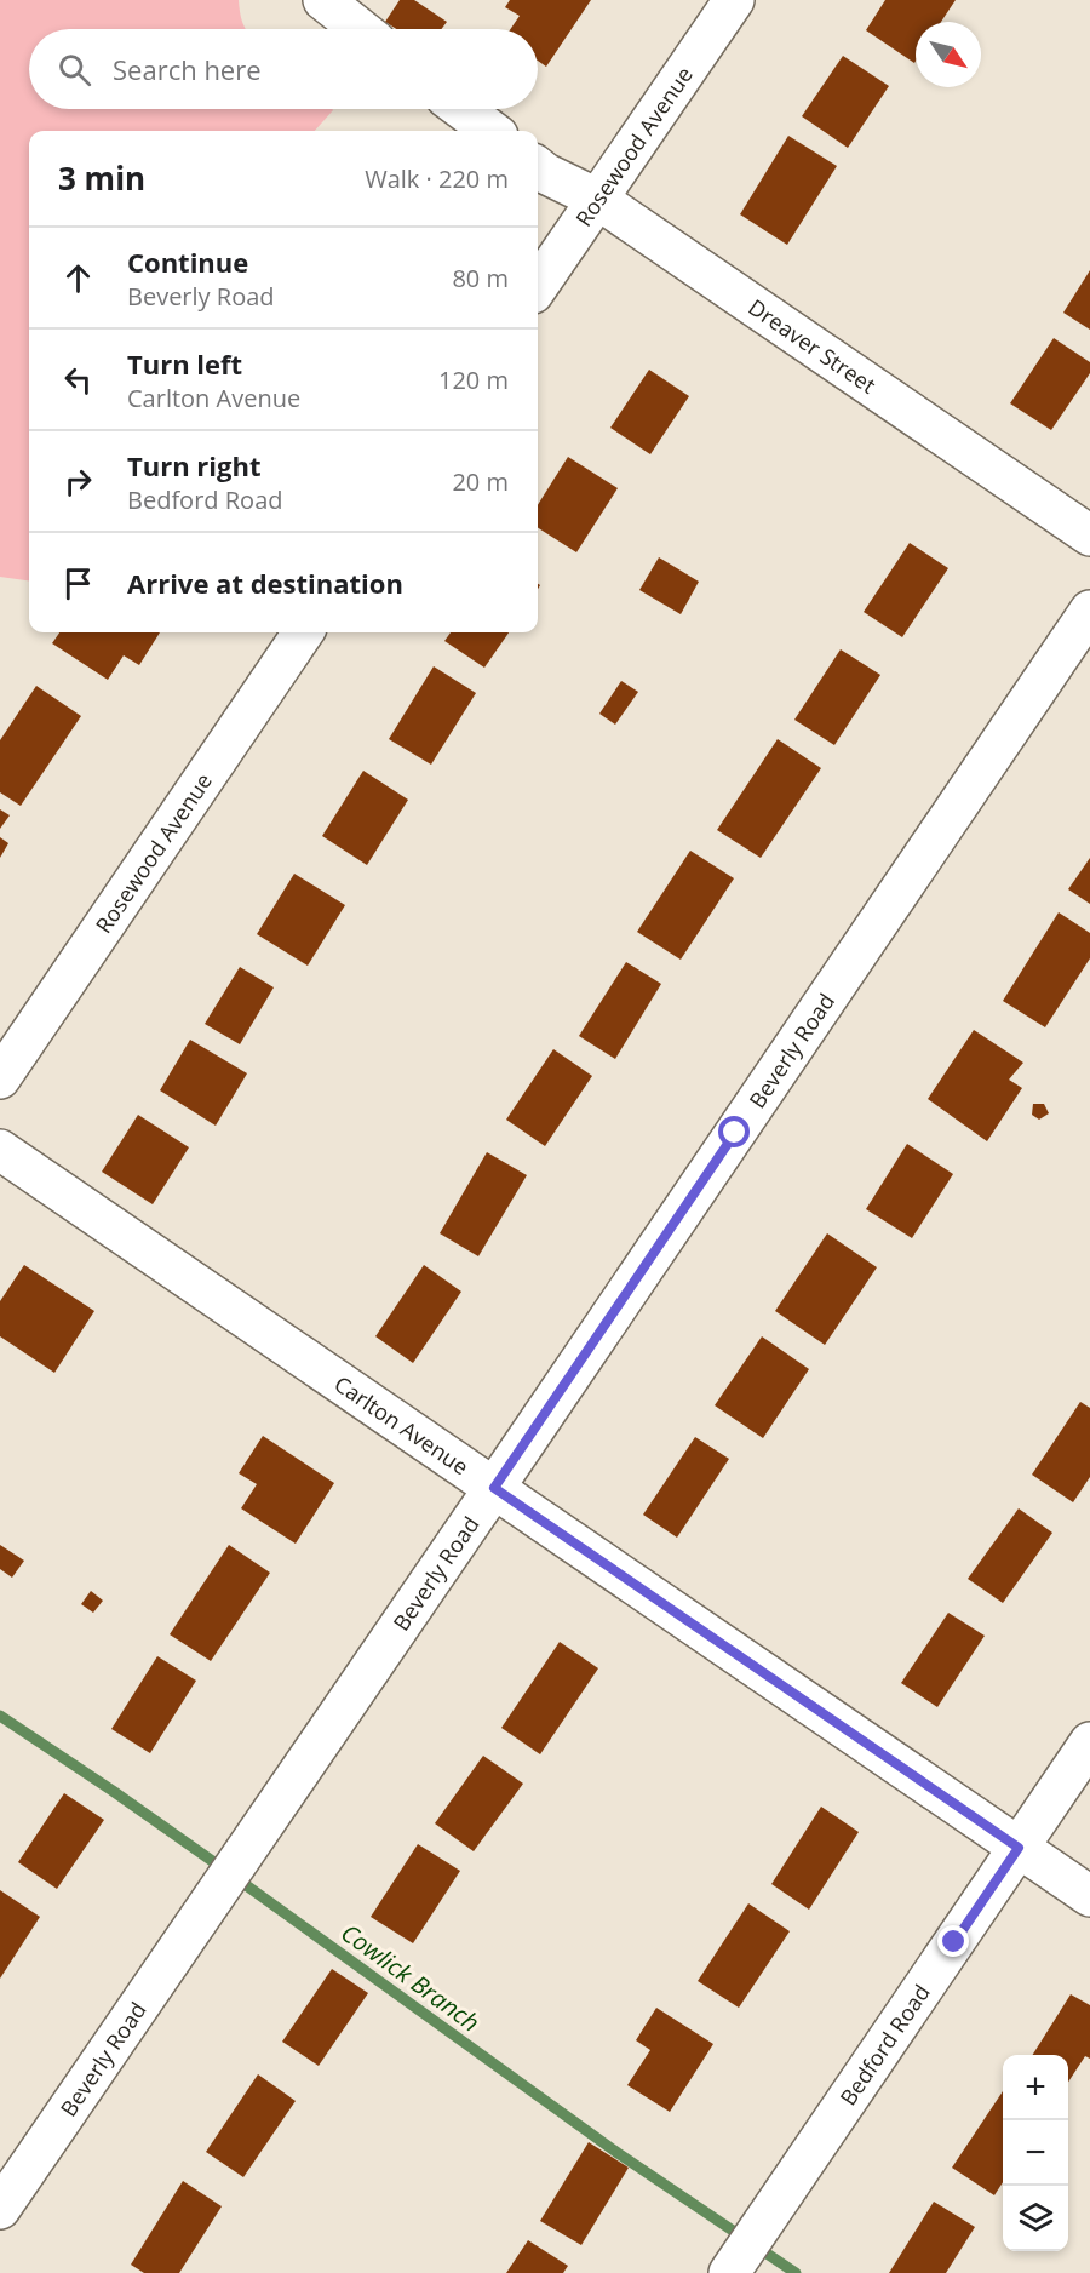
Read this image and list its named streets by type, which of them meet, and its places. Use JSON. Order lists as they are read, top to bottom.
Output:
{
  "streets": {
    "street": [
      "Rosewood Avenue",
      "Dreaver Street",
      "Beverly Road",
      "Carlton Avenue",
      "Bedford Road"
    ]
  },
  "crossings": [
    ["Rosewood Avenue", "Dreaver Street"],
    ["Beverly Road", "Carlton Avenue"],
    ["Carlton Avenue", "Bedford Road"]
  ],
  "water": ["Cowlick Branch"],
  "north": "bottom right",
  "page": {
    "search": "Search here",
    "heading": ["3 min", "Walk · 220 m"],
    "list": [
      ["Continue", "Beverly Road", "80 m"],
      ["Turn left", "Carlton Avenue", "120 m"],
      ["Turn right", "Bedford Road", "20 m"],
      "Arrive at destination"
    ],
    "map_buttons": ["+", "−"]
  }
}
